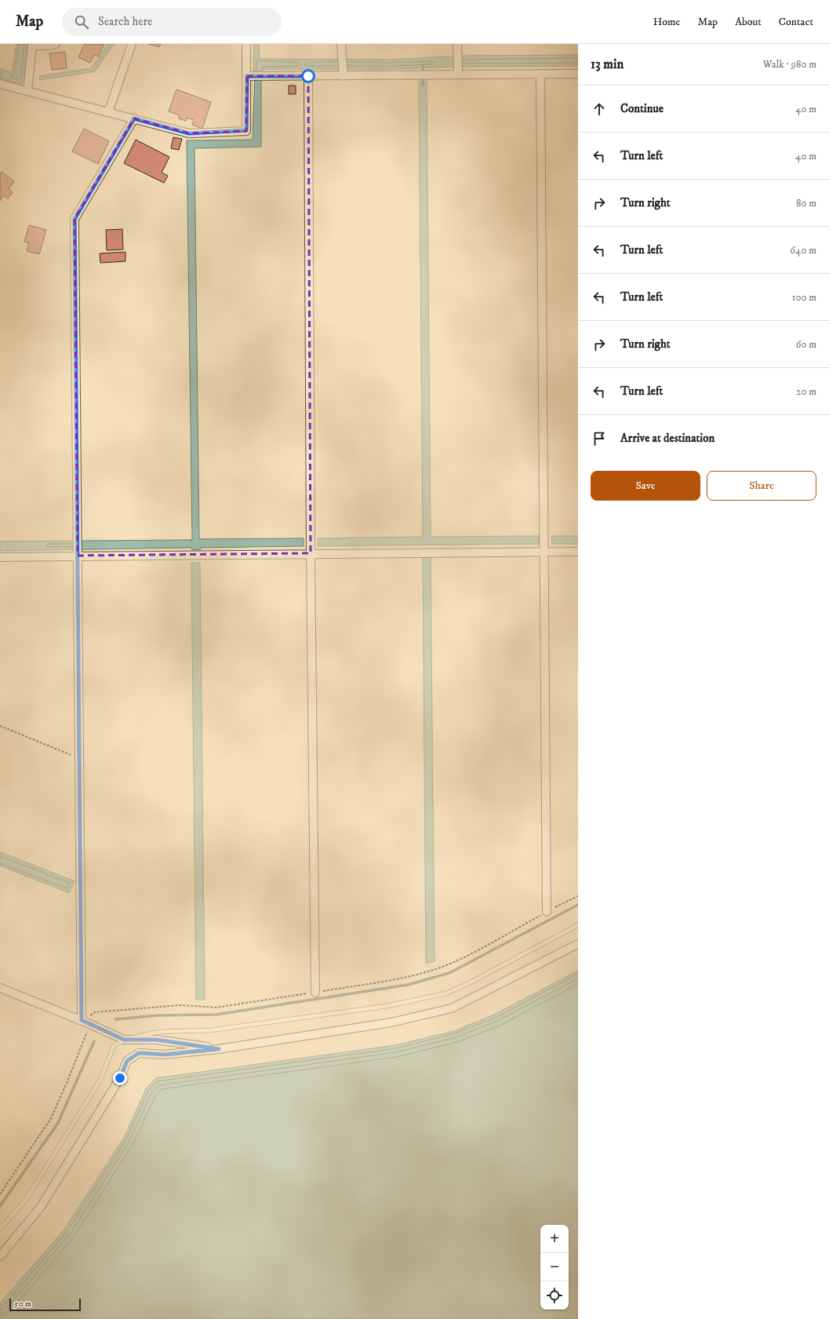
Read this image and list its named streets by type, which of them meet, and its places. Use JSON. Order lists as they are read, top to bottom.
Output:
{
  "scale_bar": "50 m",
  "page": {
    "header": "Map",
    "search": "Search here",
    "nav": [
      "Home",
      "Map",
      "About",
      "Contact"
    ],
    "heading": ["13 min", "Walk · 980 m"],
    "list": [
      ["Continue", "40 m"],
      ["Turn left", "40 m"],
      ["Turn right", "80 m"],
      ["Turn left", "640 m"],
      ["Turn left", "100 m"],
      ["Turn right", "60 m"],
      ["Turn left", "20 m"],
      "Arrive at destination"
    ],
    "buttons": ["Save", "Share"],
    "map_buttons": ["+", "−"],
    "scale": "50 m"
  }
}
